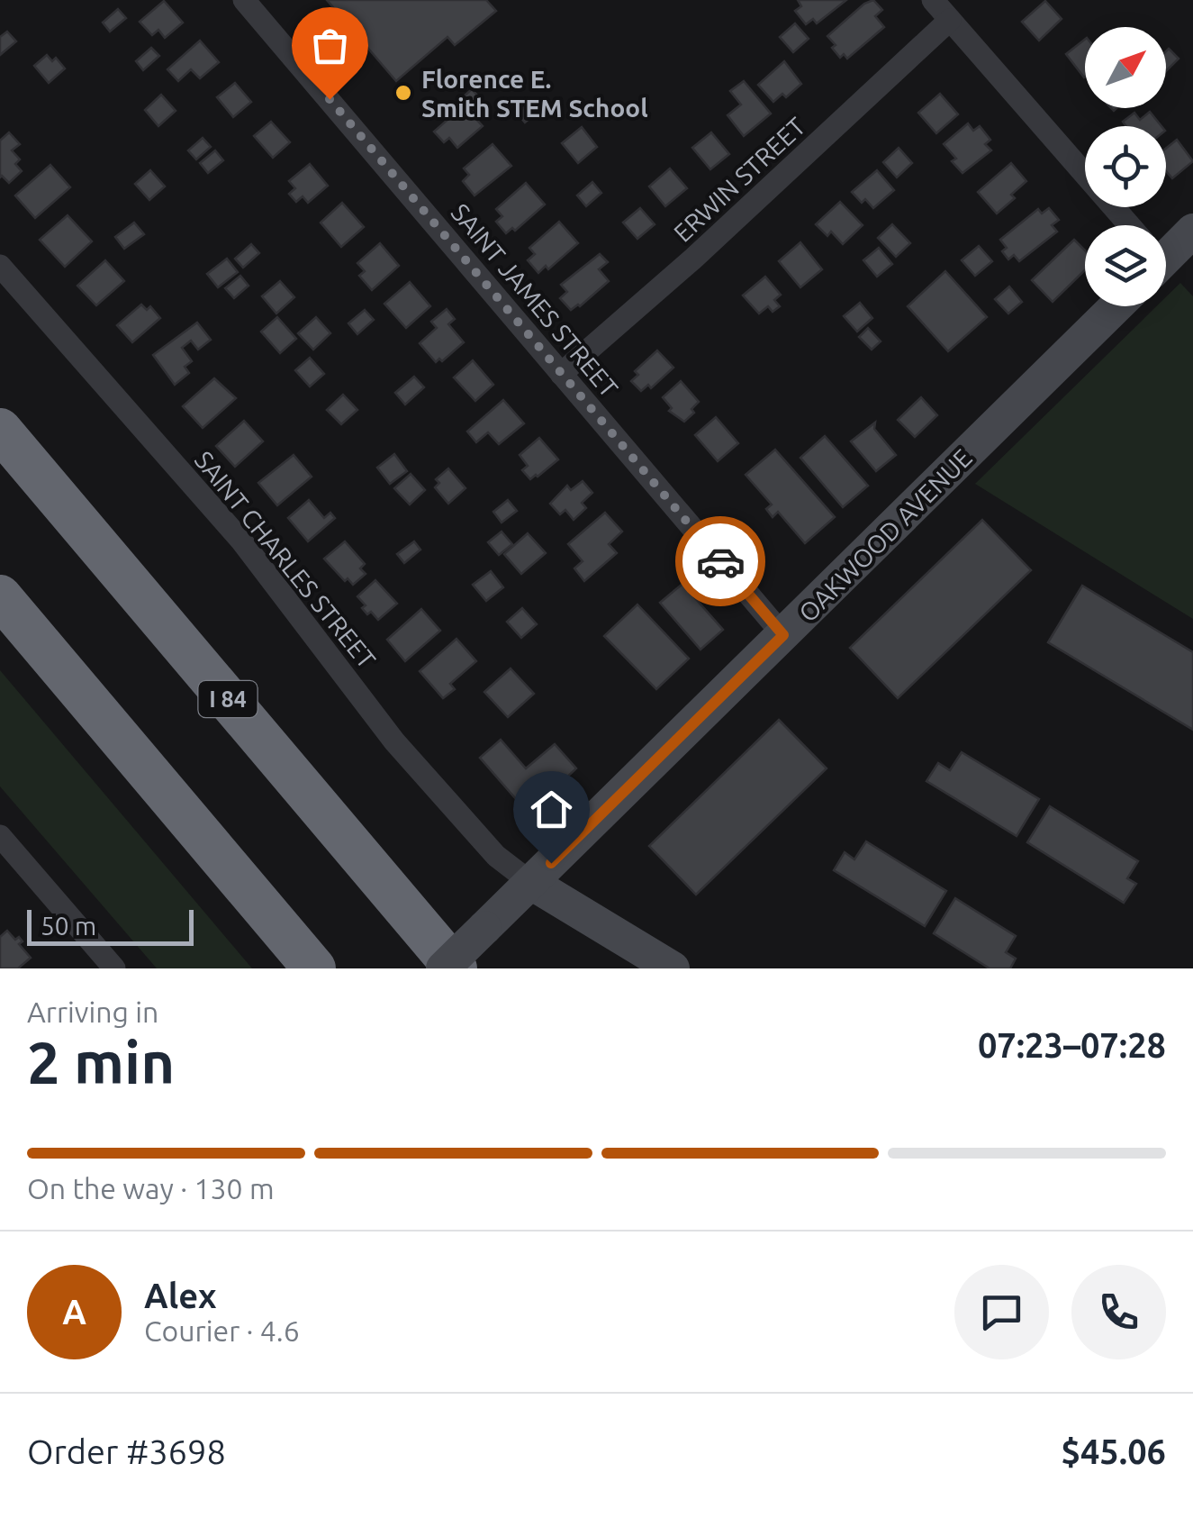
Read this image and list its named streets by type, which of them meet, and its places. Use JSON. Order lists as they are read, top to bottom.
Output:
{
  "streets": {
    "highway": ["I 84"],
    "street": [
      "ERWIN STREET",
      "SAINT JAMES STREET",
      "OAKWOOD AVENUE",
      "SAINT CHARLES STREET"
    ]
  },
  "crossings": [
    ["ERWIN STREET", "SAINT JAMES STREET"],
    ["SAINT JAMES STREET", "OAKWOOD AVENUE"],
    ["OAKWOOD AVENUE", "SAINT CHARLES STREET"]
  ],
  "places": ["Florence E. Smith STEM School"],
  "scale_bar": "50 m",
  "north": "top right",
  "page": {
    "scale": "50 m",
    "heading": ["2 min", "Arriving in", "07:23–07:28"],
    "panel": [
      "Alex",
      "Courier · 4.6",
      "Order #3698",
      "$45.06"
    ],
    "bar": "On the way · 130 m",
    "round": "A"
  }
}
